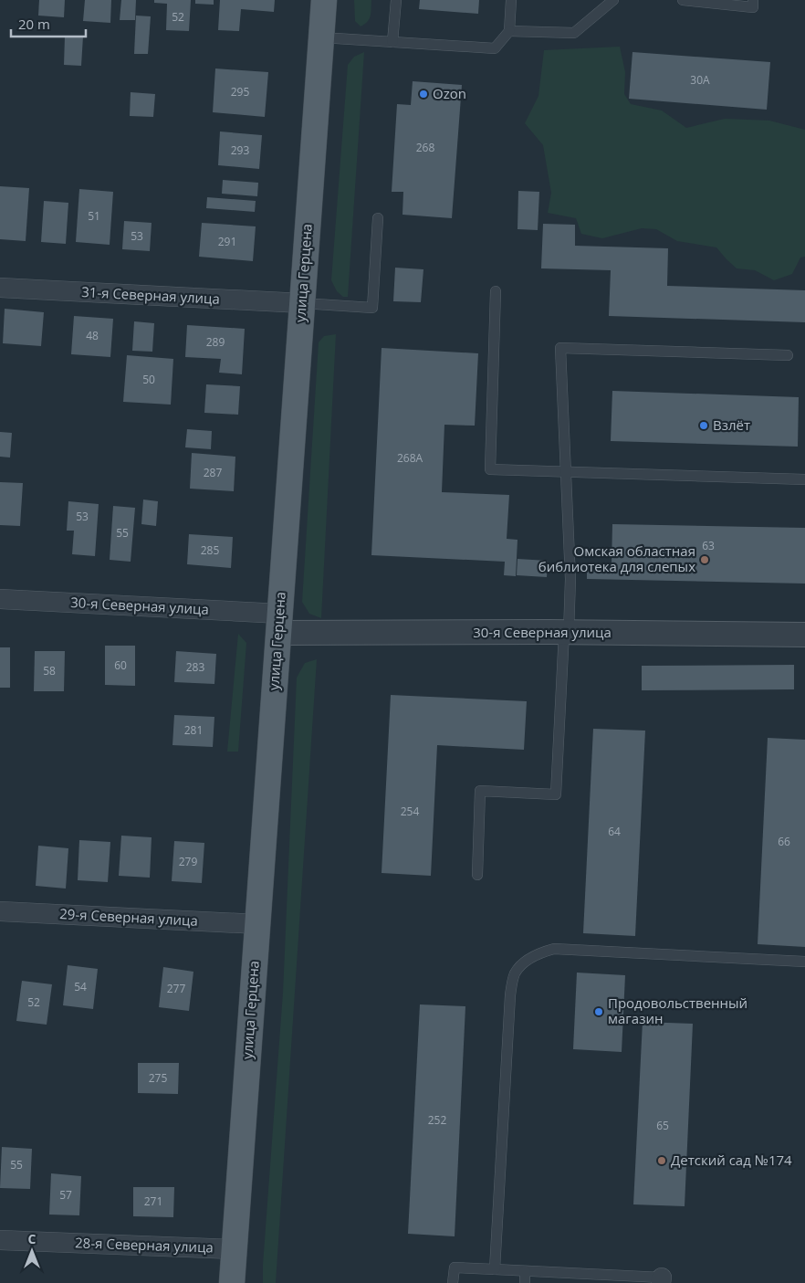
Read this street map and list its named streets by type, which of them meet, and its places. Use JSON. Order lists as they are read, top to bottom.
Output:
{
  "streets": {
    "main road": ["улица Герцена"],
    "street": [
      "31-я Северная улица",
      "30-я Северная улица",
      "29-я Северная улица",
      "28-я Северная улица"
    ]
  },
  "crossings": [
    ["улица Герцена", "31-я Северная улица"],
    ["улица Герцена", "30-я Северная улица"],
    ["улица Герцена", "29-я Северная улица"],
    ["улица Герцена", "28-я Северная улица"]
  ],
  "places": [
    "Ozon",
    "Взлёт",
    "Омская областная библиотека для слепых",
    "Продовольственный магазин",
    "Детский сад №174"
  ],
  "house_numbers": [
    "52",
    "30А",
    "295",
    "268",
    "293",
    "51",
    "53",
    "291",
    "48",
    "289",
    "50",
    "268А",
    "287",
    "53",
    "55",
    "63",
    "285",
    "60",
    "283",
    "58",
    "281",
    "254",
    "64",
    "66",
    "279",
    "54",
    "277",
    "52",
    "275",
    "252",
    "65",
    "55",
    "57",
    "271"
  ],
  "scale_bar": "20 m",
  "north": "top"
}
